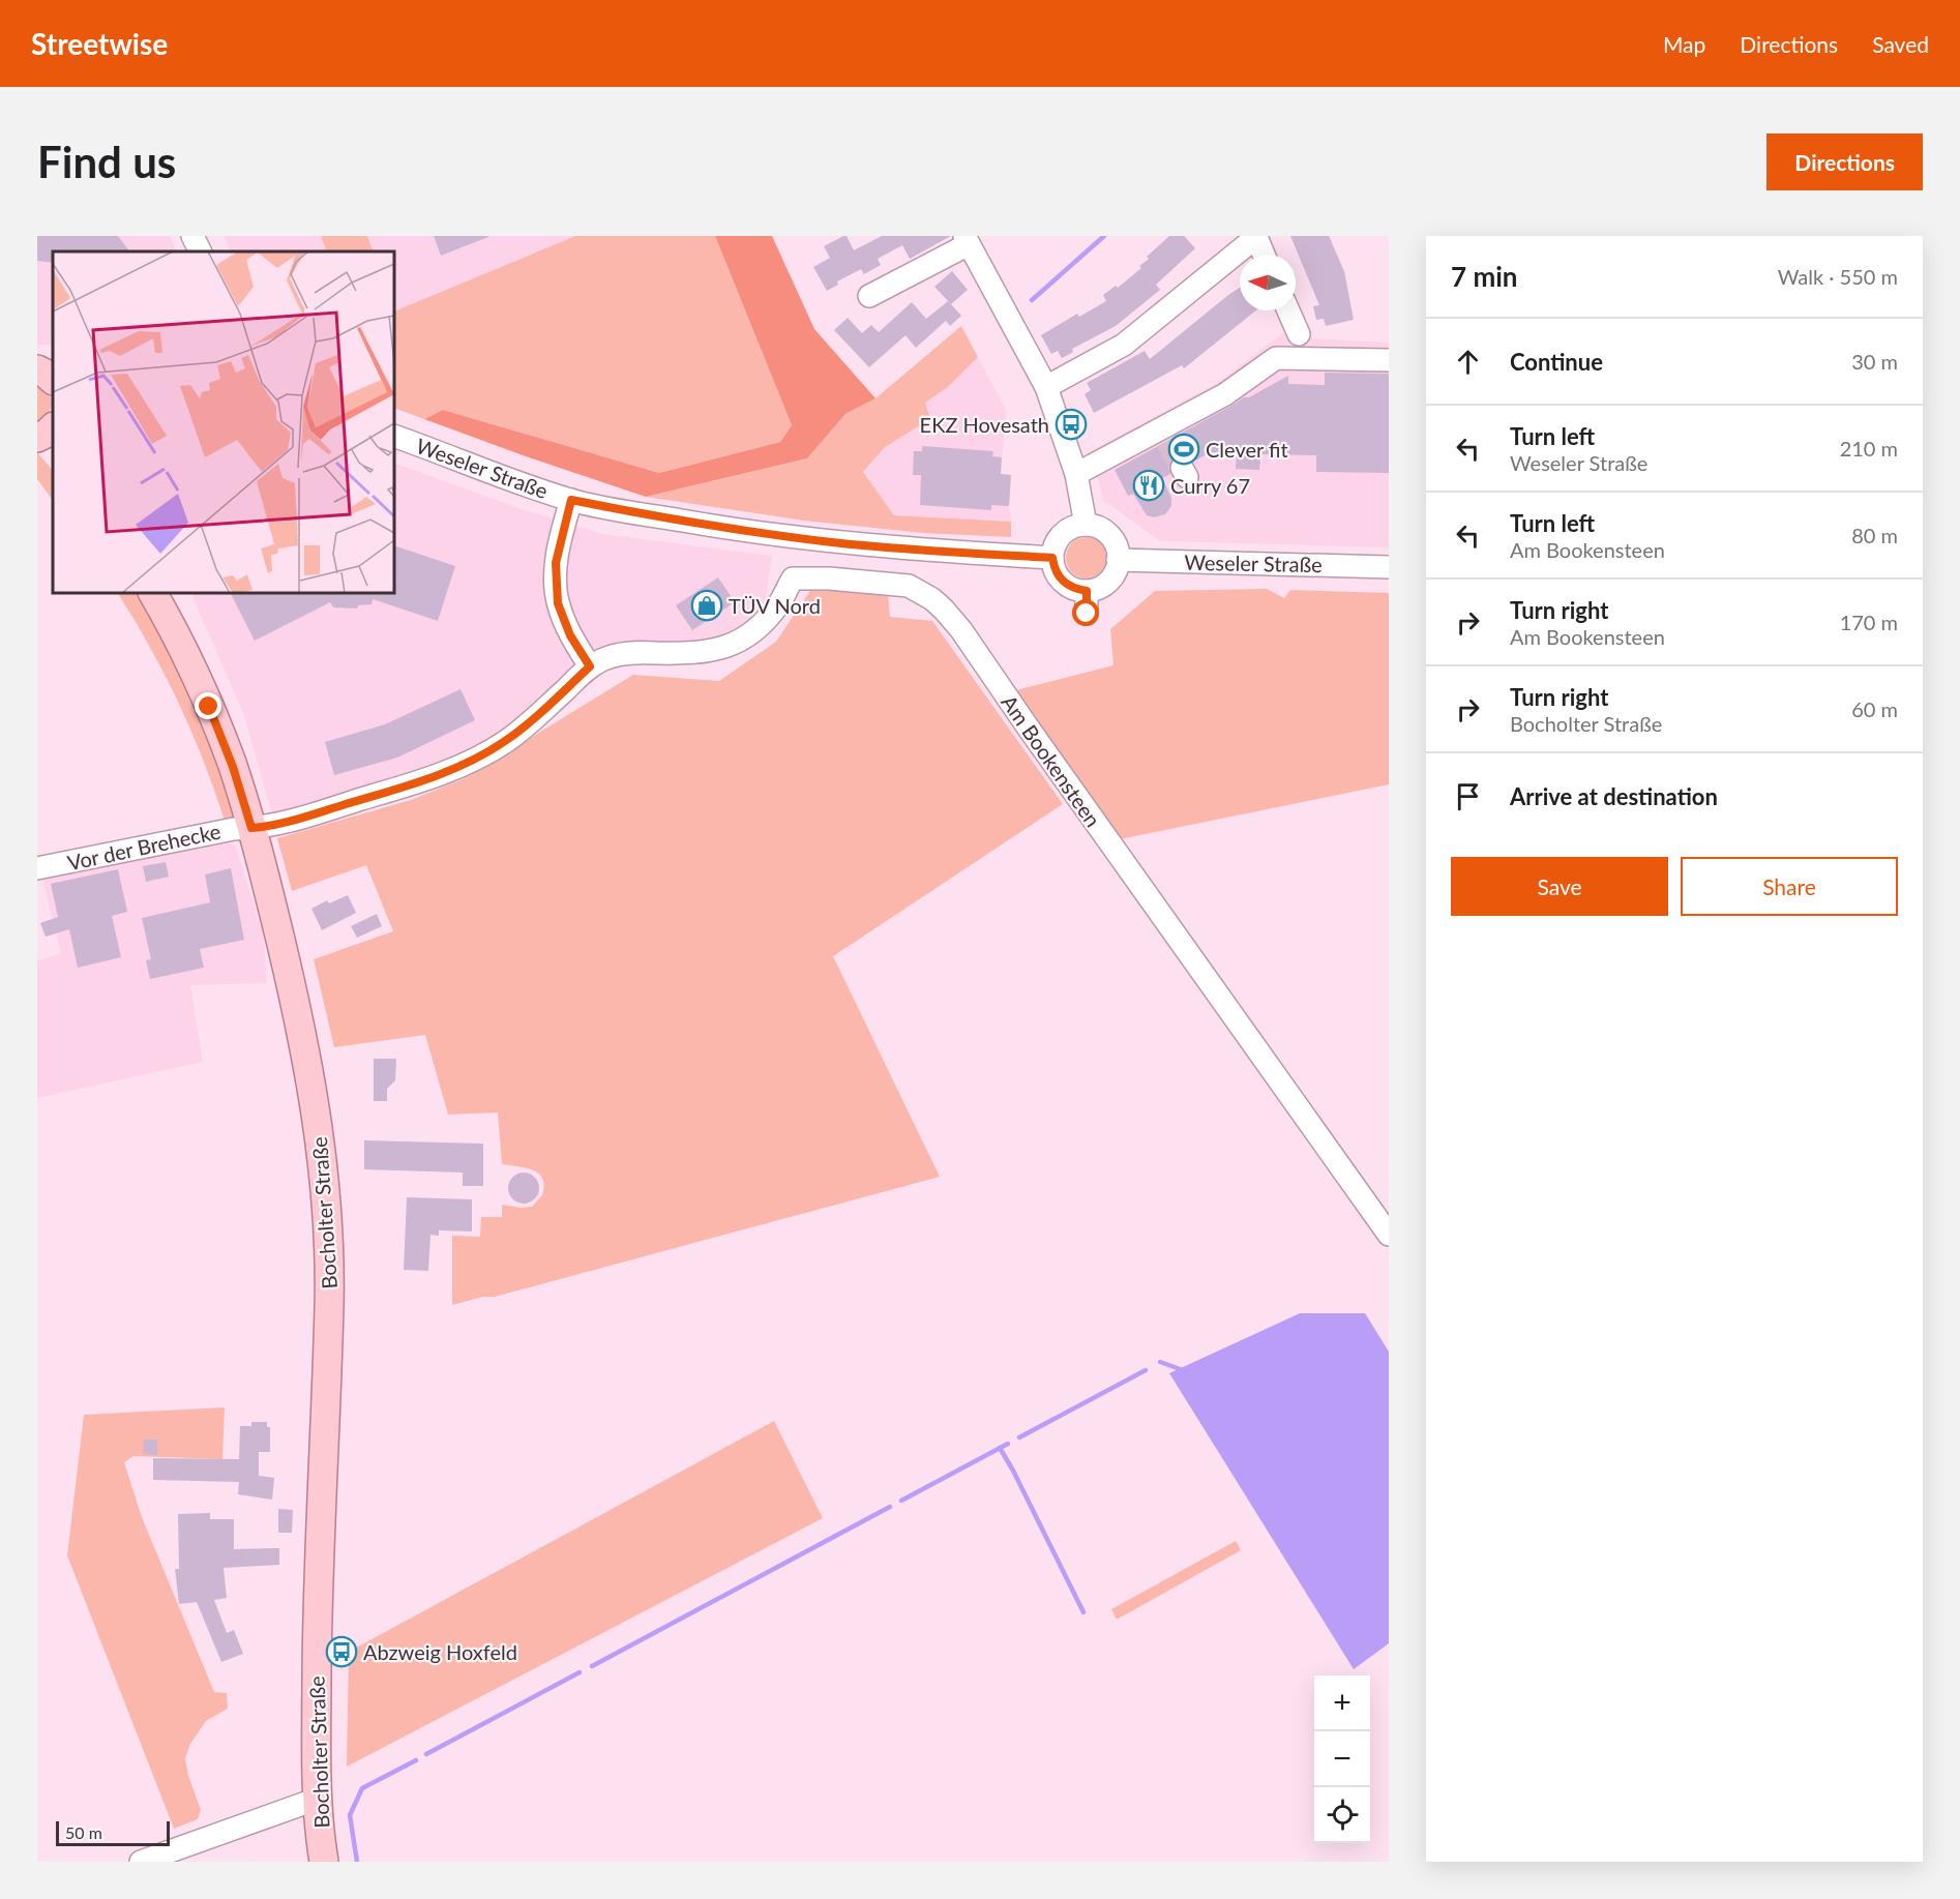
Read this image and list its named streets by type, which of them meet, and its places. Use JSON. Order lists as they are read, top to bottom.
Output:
{
  "streets": {
    "main road": ["Bocholter Straße"],
    "street": ["Weseler Straße", "Am Bookensteen", "Vor der Brehecke"]
  },
  "crossings": [
    ["Am Bookensteen", "Vor der Brehecke"],
    ["Am Bookensteen", "Bocholter Straße"],
    ["Vor der Brehecke", "Bocholter Straße"]
  ],
  "places": {
    "bus stop": ["EKZ Hovesath", "Abzweig Hoxfeld"],
    "sports": ["Clever fit"],
    "restaurant": ["Curry 67"],
    "shop": ["TÜV Nord"]
  },
  "scale_bar": "50 m",
  "north": "left",
  "page": {
    "header": "Streetwise",
    "nav": ["Map", "Directions", "Saved"],
    "buttons": [
      "Directions",
      ["Save", "Share"]
    ],
    "title": "Find us",
    "heading": ["7 min", "Walk · 550 m"],
    "list": [
      ["Continue", "30 m"],
      ["Turn left", "Weseler Straße", "210 m"],
      ["Turn left", "Am Bookensteen", "80 m"],
      ["Turn right", "Am Bookensteen", "170 m"],
      ["Turn right", "Bocholter Straße", "60 m"],
      "Arrive at destination"
    ],
    "map_buttons": ["+", "−"],
    "scale": "50 m"
  }
}
